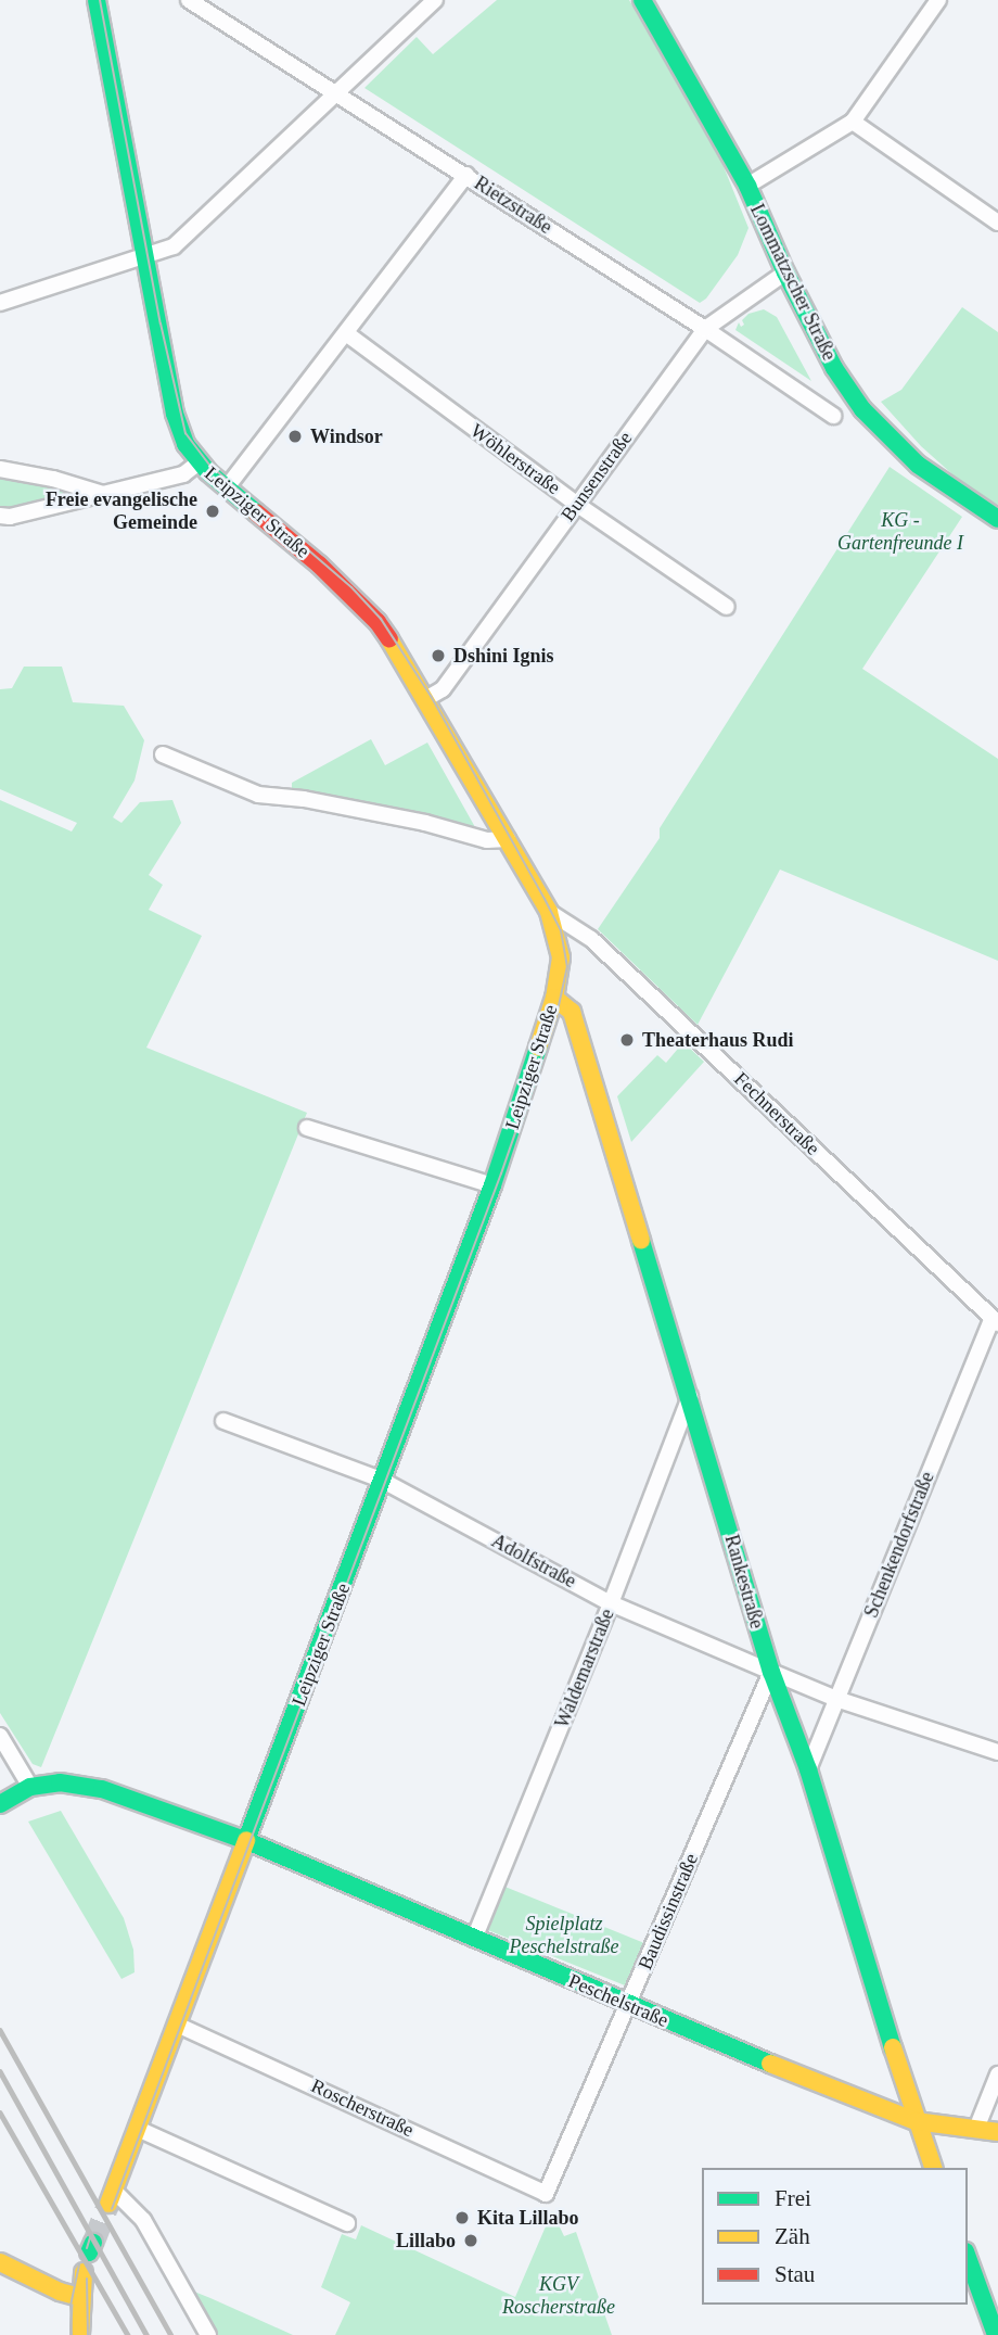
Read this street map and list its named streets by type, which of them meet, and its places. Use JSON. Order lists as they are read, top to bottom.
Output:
{
  "streets": {
    "main road": [
      "Lommatzscher Straße",
      "Leipziger Straße",
      "Rankestraße",
      "Peschelstraße"
    ],
    "street": [
      "Rietzstraße",
      "Wöhlerstraße",
      "Bunsenstraße",
      "Fechnerstraße",
      "Schenkendorfstraße",
      "Adolfstraße",
      "Waldemarstraße",
      "Baudissinstraße",
      "Roscherstraße"
    ]
  },
  "crossings": [
    ["Rietzstraße", "Bunsenstraße"],
    ["Lommatzscher Straße", "Bunsenstraße"],
    ["Wöhlerstraße", "Bunsenstraße"],
    ["Bunsenstraße", "Leipziger Straße"],
    ["Leipziger Straße", "Fechnerstraße"],
    ["Leipziger Straße", "Adolfstraße"],
    ["Leipziger Straße", "Rankestraße"],
    ["Leipziger Straße", "Peschelstraße"],
    ["Leipziger Straße", "Roscherstraße"],
    ["Fechnerstraße", "Schenkendorfstraße"],
    ["Schenkendorfstraße", "Adolfstraße"],
    ["Schenkendorfstraße", "Rankestraße"],
    ["Adolfstraße", "Rankestraße"],
    ["Adolfstraße", "Waldemarstraße"],
    ["Adolfstraße", "Baudissinstraße"],
    ["Rankestraße", "Waldemarstraße"],
    ["Rankestraße", "Baudissinstraße"],
    ["Rankestraße", "Peschelstraße"],
    ["Waldemarstraße", "Peschelstraße"],
    ["Baudissinstraße", "Peschelstraße"],
    ["Baudissinstraße", "Roscherstraße"]
  ],
  "parks": ["KG - Gartenfreunde I", "Spielplatz Peschelstraße", "KGV Roscherstraße"],
  "places": [
    "Windsor",
    "Freie evangelische Gemeinde",
    "Dshini Ignis",
    "Theaterhaus Rudi",
    "Kita Lillabo",
    "Lillabo"
  ],
  "legend": ["Frei", "Zäh", "Stau"]
}
